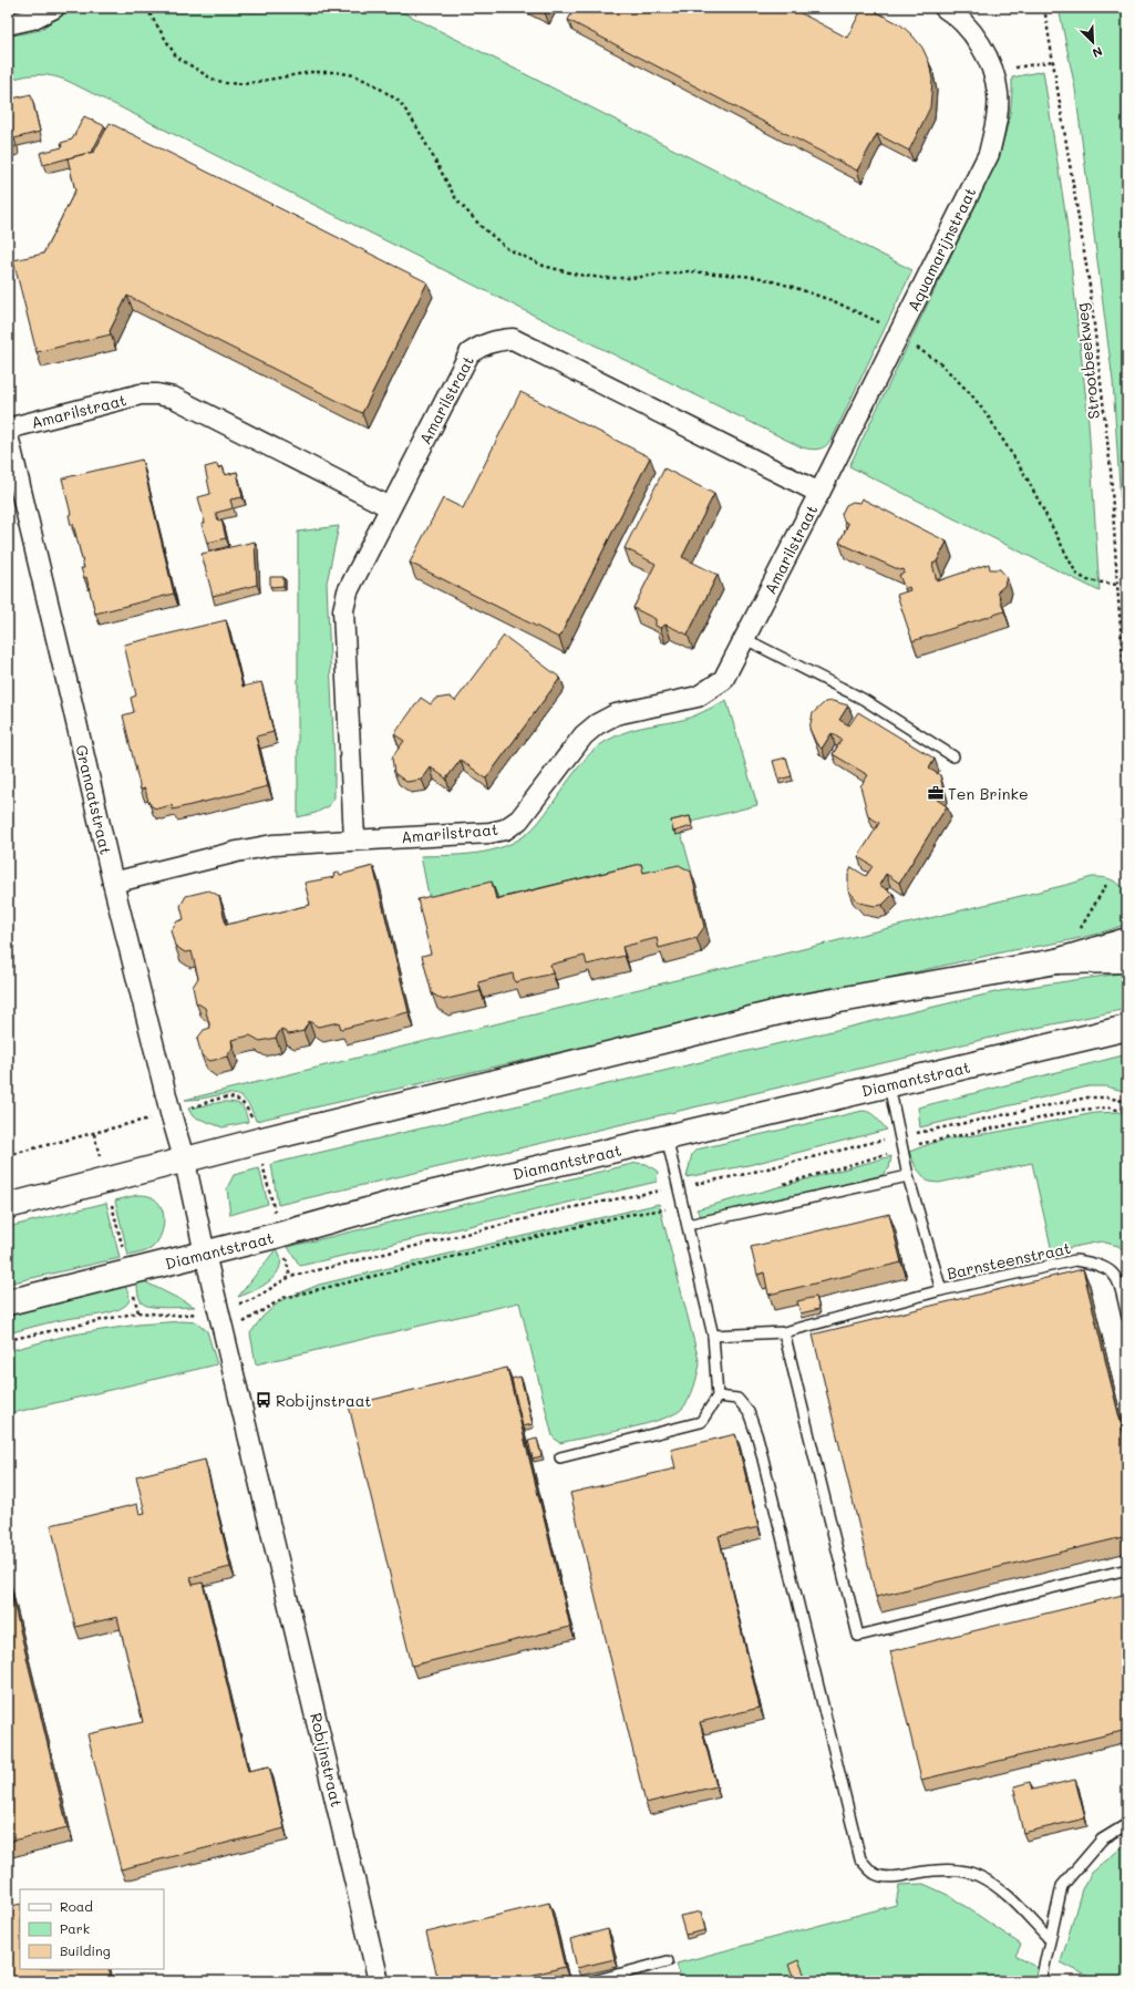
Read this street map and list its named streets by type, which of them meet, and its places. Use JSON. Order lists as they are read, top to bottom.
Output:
{
  "streets": {
    "main road": ["Diamantstraat"],
    "street": [
      "Aquamarijnstraat",
      "Amarilstraat",
      "Granaatstraat",
      "Robijnstraat"
    ],
    "lane": ["Barnsteenstraat"],
    "path": ["Strootbeekweg"]
  },
  "crossings": [
    ["Aquamarijnstraat", "Amarilstraat"],
    ["Amarilstraat", "Granaatstraat"],
    ["Granaatstraat", "Diamantstraat"],
    ["Granaatstraat", "Robijnstraat"],
    ["Diamantstraat", "Robijnstraat"]
  ],
  "places": {
    "office": ["Ten Brinke"],
    "bus stop": ["Robijnstraat"]
  },
  "legend": ["Road", "Park", "Building"],
  "north": "bottom right"
}
